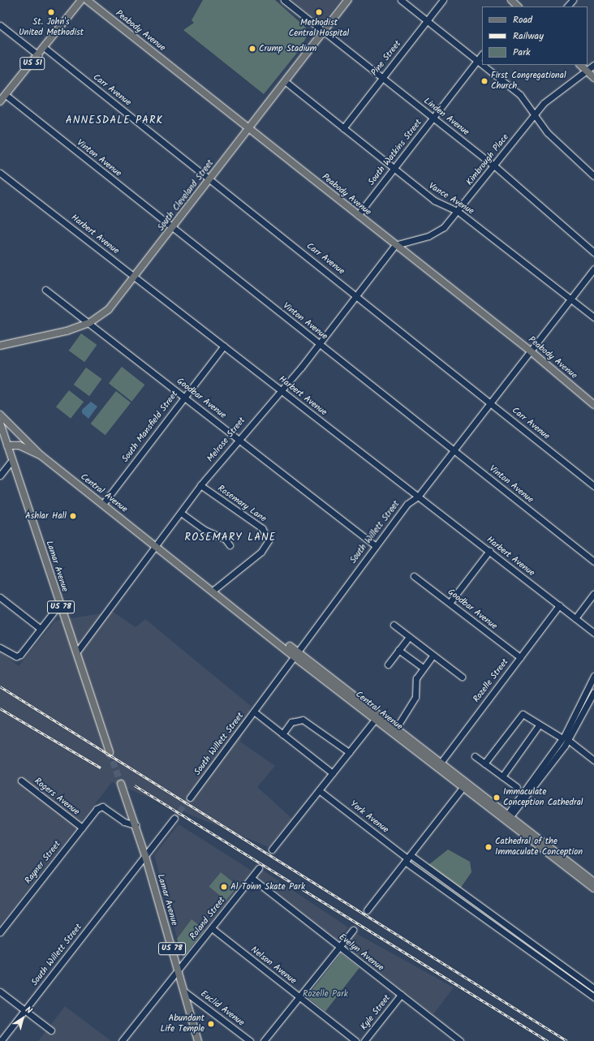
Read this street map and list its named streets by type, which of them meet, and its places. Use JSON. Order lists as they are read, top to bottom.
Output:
{
  "streets": {
    "main road": [
      "Peabody Avenue",
      "US 51",
      "South Cleveland Street",
      "Central Avenue",
      "Lamar Avenue",
      "US 78"
    ],
    "street": [
      "Pine Street",
      "Carr Avenue",
      "Linden Avenue",
      "South Watkins Street",
      "Vinton Avenue",
      "Kimbrough Place",
      "Vance Avenue",
      "Harbert Avenue",
      "Goodbar Avenue",
      "South Mansfield Street",
      "Melrose Street",
      "Rosemary Lane",
      "South Willett Street",
      "Rozelle Street",
      "Rogers Avenue",
      "York Avenue",
      "Rayner Street",
      "Roland Street",
      "Evelyn Avenue",
      "Nelson Avenue",
      "Euclid Avenue",
      "Kyle Street"
    ]
  },
  "crossings": [
    ["Peabody Avenue", "South Watkins Street"],
    ["Peabody Avenue", "Kimbrough Place"],
    ["Peabody Avenue", "South Cleveland Street"],
    ["Peabody Avenue", "Melrose Street"],
    ["Peabody Avenue", "South Willett Street"],
    ["Pine Street", "Linden Avenue"],
    ["Pine Street", "Vance Avenue"],
    ["US 51", "Carr Avenue"],
    ["US 51", "Vinton Avenue"],
    ["Carr Avenue", "South Cleveland Street"],
    ["Carr Avenue", "Melrose Street"],
    ["Carr Avenue", "South Willett Street"],
    ["Linden Avenue", "South Watkins Street"],
    ["Linden Avenue", "Kimbrough Place"],
    ["Linden Avenue", "South Cleveland Street"],
    ["South Watkins Street", "Vance Avenue"],
    ["Vinton Avenue", "South Cleveland Street"],
    ["Vinton Avenue", "Melrose Street"],
    ["Vinton Avenue", "South Willett Street"],
    ["Kimbrough Place", "Vance Avenue"],
    ["Kimbrough Place", "Melrose Street"],
    ["South Cleveland Street", "Vance Avenue"],
    ["South Cleveland Street", "Harbert Avenue"],
    ["South Cleveland Street", "Goodbar Avenue"],
    ["Vance Avenue", "South Willett Street"],
    ["Harbert Avenue", "South Mansfield Street"],
    ["Harbert Avenue", "Melrose Street"],
    ["Harbert Avenue", "South Willett Street"],
    ["Harbert Avenue", "Rozelle Street"],
    ["Goodbar Avenue", "South Mansfield Street"],
    ["Goodbar Avenue", "Melrose Street"],
    ["Goodbar Avenue", "South Willett Street"],
    ["Goodbar Avenue", "Rozelle Street"],
    ["South Mansfield Street", "Central Avenue"],
    ["Melrose Street", "Central Avenue"],
    ["Melrose Street", "Rosemary Lane"],
    ["Melrose Street", "Lamar Avenue"],
    ["Central Avenue", "Rosemary Lane"],
    ["Central Avenue", "South Willett Street"],
    ["Central Avenue", "Lamar Avenue"],
    ["Central Avenue", "Rozelle Street"],
    ["South Willett Street", "Lamar Avenue"],
    ["Lamar Avenue", "Rayner Street"],
    ["Lamar Avenue", "Roland Street"],
    ["Lamar Avenue", "Euclid Avenue"],
    ["Rogers Avenue", "Rayner Street"],
    ["Roland Street", "Evelyn Avenue"],
    ["Roland Street", "Nelson Avenue"],
    ["Evelyn Avenue", "Kyle Street"]
  ],
  "districts": ["ANNESDALE PARK", "ROSEMARY LANE"],
  "parks": ["Rozelle Park"],
  "places": [
    "St. John's United Methodist",
    "Methodist Central Hospital",
    "Crump Stadium",
    "First Congregational Church",
    "Ashlar Hall",
    "Immaculate Conception Cathedral",
    "Cathedral of the Immaculate Conception",
    "Al Town Skate Park",
    "Abundant Life Temple"
  ],
  "legend": ["Road", "Railway", "Park"],
  "north": "top right"
}
